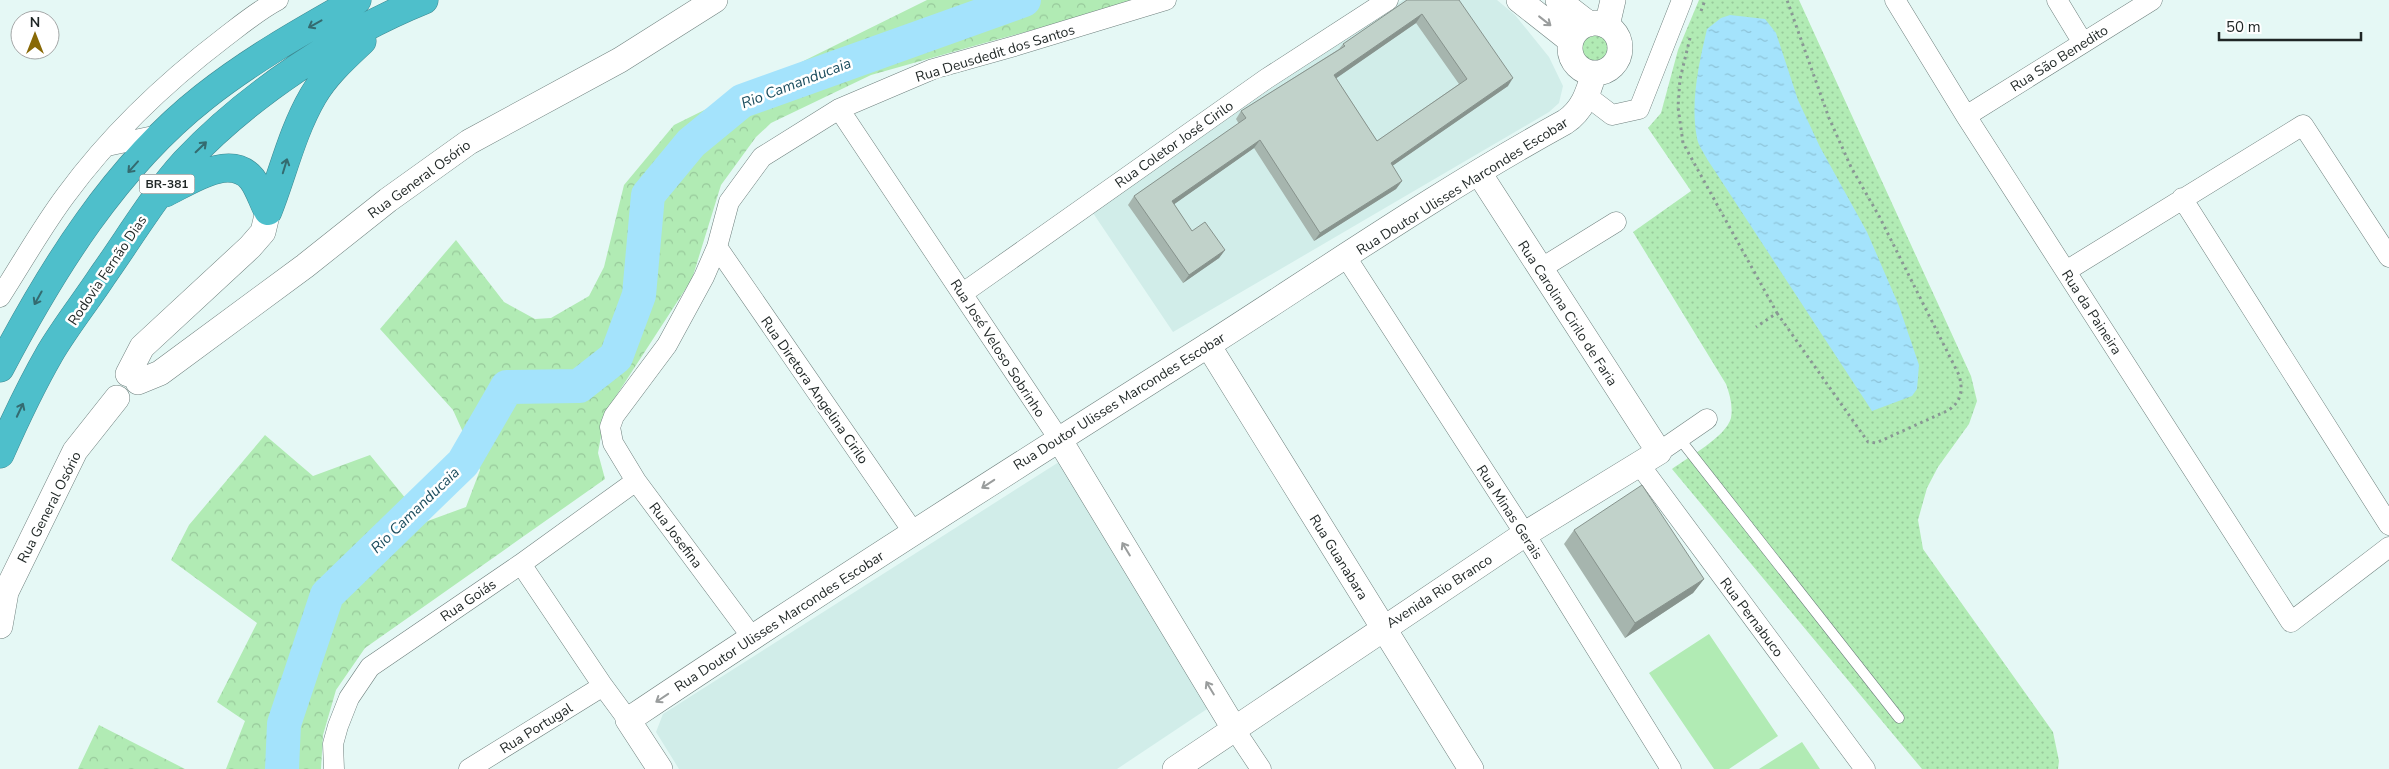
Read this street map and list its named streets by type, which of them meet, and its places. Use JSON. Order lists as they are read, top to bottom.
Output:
{
  "streets": {
    "highway": ["BR-381", "Rodovia Fernão Dias"],
    "street": [
      "Rua Deusdedit dos Santos",
      "Rua São Benedito",
      "Rua Coletor José Cirilo",
      "Rua General Osório",
      "Rua Doutor Ulisses Marcondes Escobar",
      "Rua da Paineira",
      "Rua Carolina Cirilo de Faria",
      "Rua José Veloso Sobrinho",
      "Rua Diretora Angelina Cirilo",
      "Rua Minas Gerais",
      "Rua Josefina",
      "Rua Guanabara",
      "Avenida Rio Branco",
      "Rua Goiás",
      "Rua Pernabuco",
      "Rua Portugal"
    ]
  },
  "crossings": [
    ["Rua Deusdedit dos Santos", "Rua José Veloso Sobrinho"],
    ["Rua Deusdedit dos Santos", "Rua Diretora Angelina Cirilo"],
    ["Rua Deusdedit dos Santos", "Rua Josefina"],
    ["Rua São Benedito", "Rua da Paineira"],
    ["Rua Coletor José Cirilo", "Rua José Veloso Sobrinho"],
    ["Rua Doutor Ulisses Marcondes Escobar", "Rua Carolina Cirilo de Faria"],
    ["Rua Doutor Ulisses Marcondes Escobar", "Rua José Veloso Sobrinho"],
    ["Rua Doutor Ulisses Marcondes Escobar", "Rua Diretora Angelina Cirilo"],
    ["Rua Doutor Ulisses Marcondes Escobar", "Rua Minas Gerais"],
    ["Rua Doutor Ulisses Marcondes Escobar", "Rua Josefina"],
    ["Rua Doutor Ulisses Marcondes Escobar", "Rua Guanabara"],
    ["Rua Carolina Cirilo de Faria", "Avenida Rio Branco"],
    ["Rua Carolina Cirilo de Faria", "Rua Pernabuco"],
    ["Rua José Veloso Sobrinho", "Avenida Rio Branco"],
    ["Rua Minas Gerais", "Avenida Rio Branco"],
    ["Rua Josefina", "Rua Goiás"],
    ["Rua Guanabara", "Avenida Rio Branco"],
    ["Avenida Rio Branco", "Rua Pernabuco"]
  ],
  "one_way": ["Rua José Veloso Sobrinho"],
  "water": ["Rio Camanducaia"],
  "scale_bar": "50 m",
  "north": "top"
}
